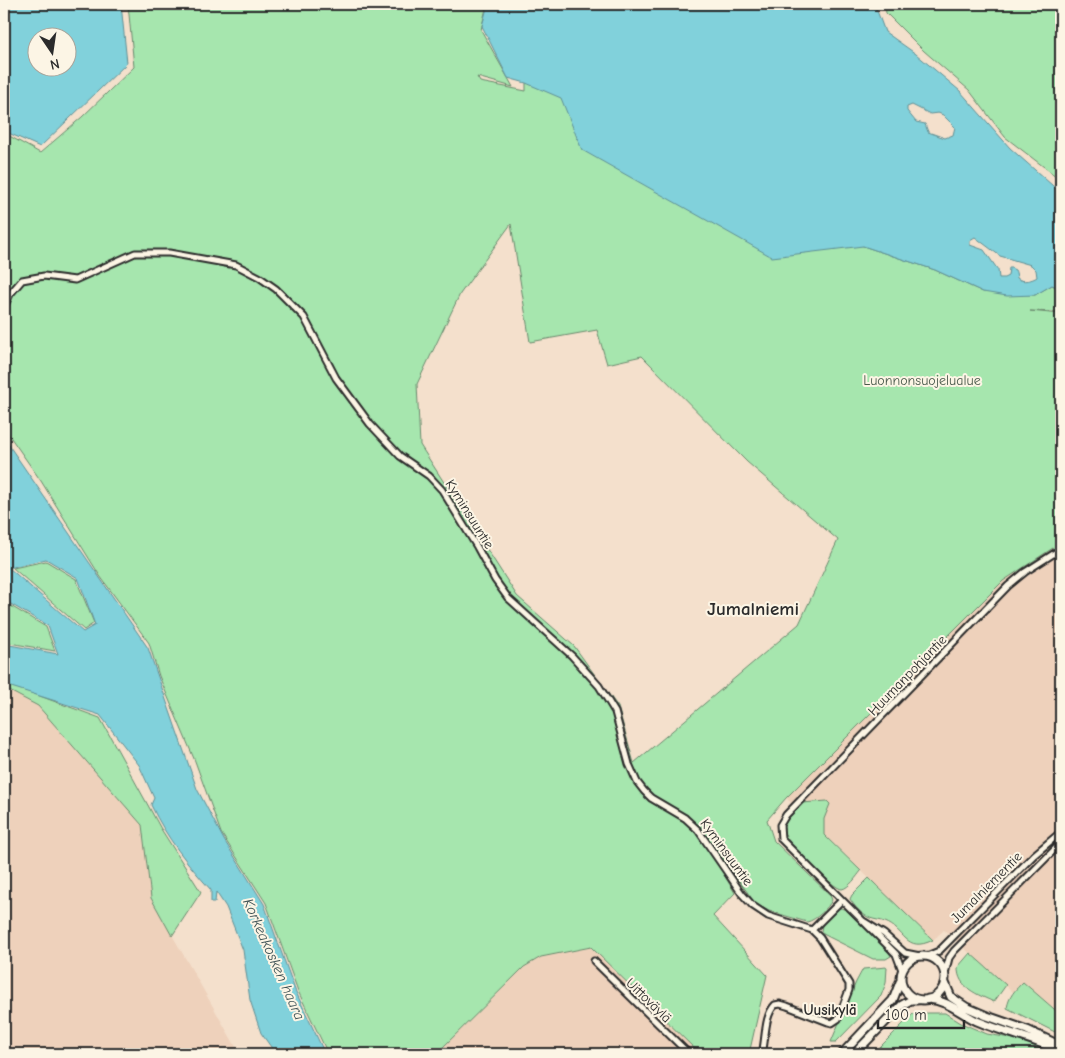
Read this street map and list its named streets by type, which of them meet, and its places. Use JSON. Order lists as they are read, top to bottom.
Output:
{
  "streets": {
    "street": [
      "Kyminsuuntie",
      "Huumanpohjantie",
      "Jumalniementie",
      "Uittoväylä"
    ]
  },
  "districts": ["Jumalniemi", "Uusikylä"],
  "water": ["Korkeakosken haara"],
  "parks": ["Luonnonsuojelualue"],
  "scale_bar": "100 m",
  "north": "bottom"
}
